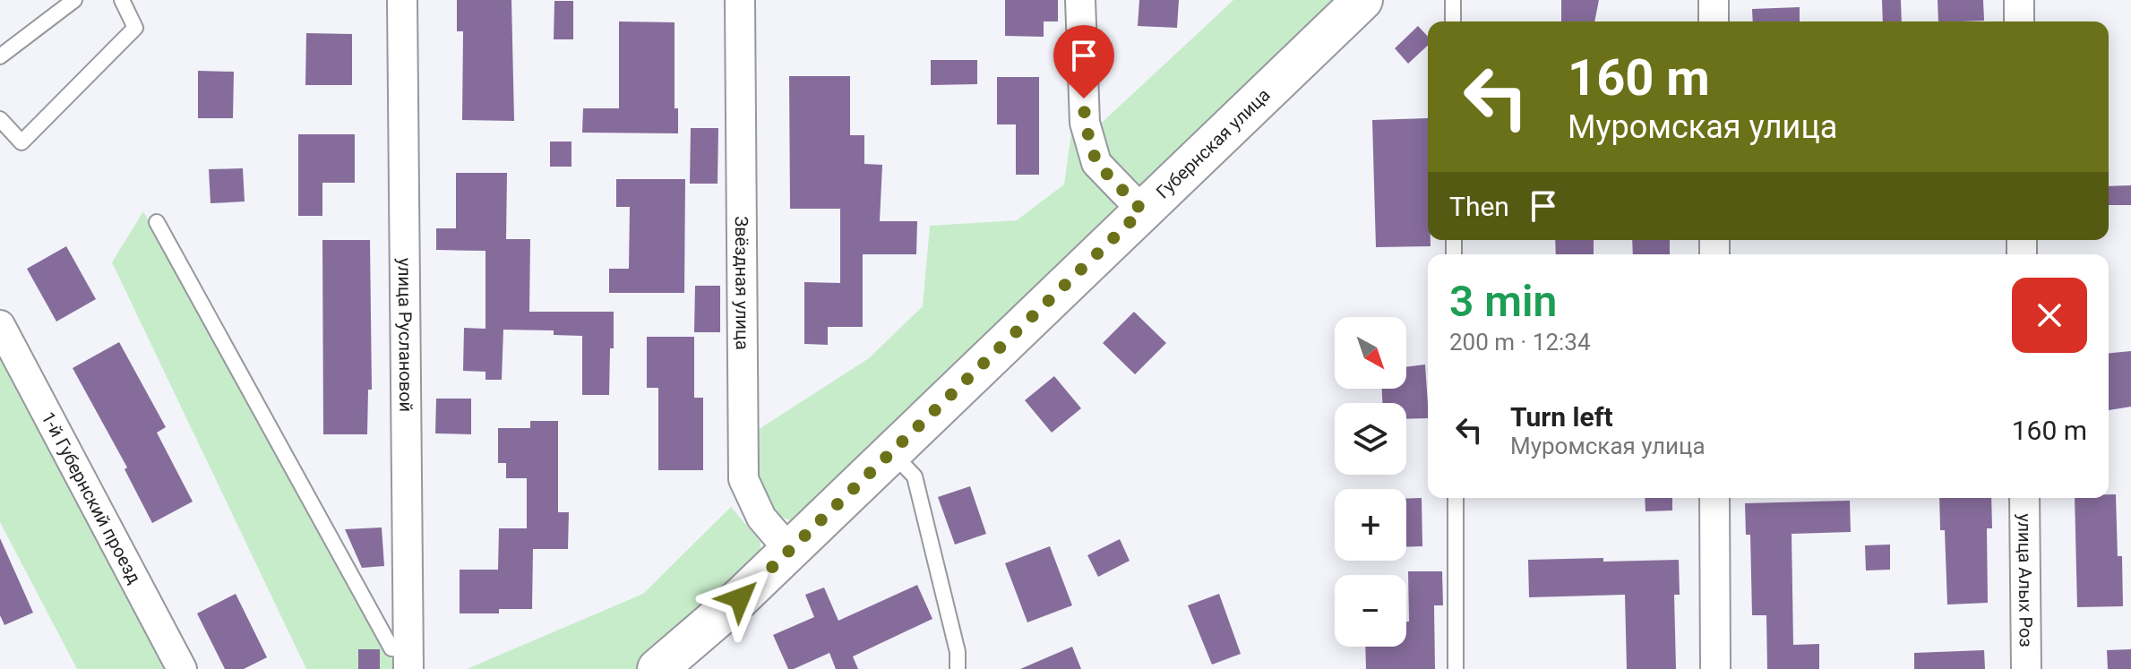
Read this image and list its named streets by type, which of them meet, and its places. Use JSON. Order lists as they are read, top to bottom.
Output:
{
  "streets": {
    "street": [
      "Губернская улица",
      "Звёздная улица",
      "улица Руслановой",
      "1-й Губернский проезд",
      "улица Алых Роз"
    ]
  },
  "crossings": [
    ["Губернская улица", "Звёздная улица"]
  ],
  "north": "bottom right",
  "page": {
    "turn": ["160 m", "Муромская улица"],
    "then": "Then",
    "heading": ["3 min", "200 m · 12:34"],
    "map_buttons": ["+", "−"],
    "list": [
      {
        "name": "Turn left",
        "note": "Муромская улица",
        "value": "160 m"
      }
    ]
  }
}
